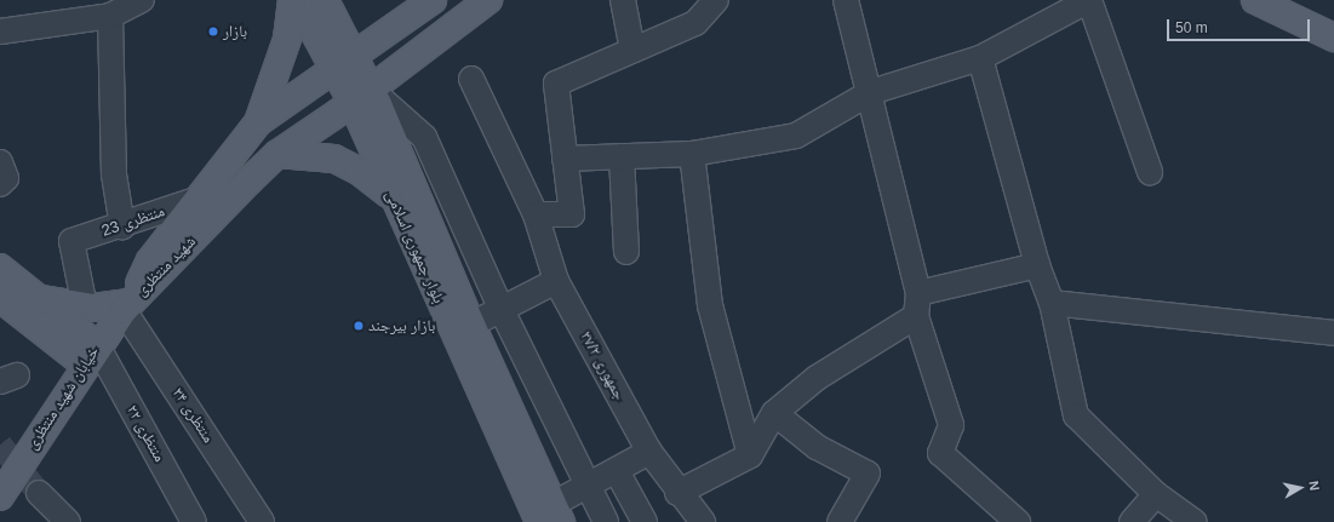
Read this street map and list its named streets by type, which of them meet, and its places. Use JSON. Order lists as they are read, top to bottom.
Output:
{
  "streets": {
    "main road": ["بلوار جمهوری اسلامی", "شهید منتظری", "خیابان شهید منتظری"],
    "street": [
      "منتظری 23",
      "جمهوری ۲۷/۲",
      "منتظری ۲۴",
      "منتظری ۲۲"
    ]
  },
  "crossings": [
    ["منتظری 23", "شهید منتظری"],
    ["بلوار جمهوری اسلامی", "شهید منتظری"],
    ["شهید منتظری", "خیابان شهید منتظری"],
    ["شهید منتظری", "منتظری ۲۴"],
    ["خیابان شهید منتظری", "منتظری ۲۴"],
    ["خیابان شهید منتظری", "منتظری ۲۲"]
  ],
  "places": ["بازار", "بازار بیرجند"],
  "scale_bar": "50 m",
  "north": "right"
}
